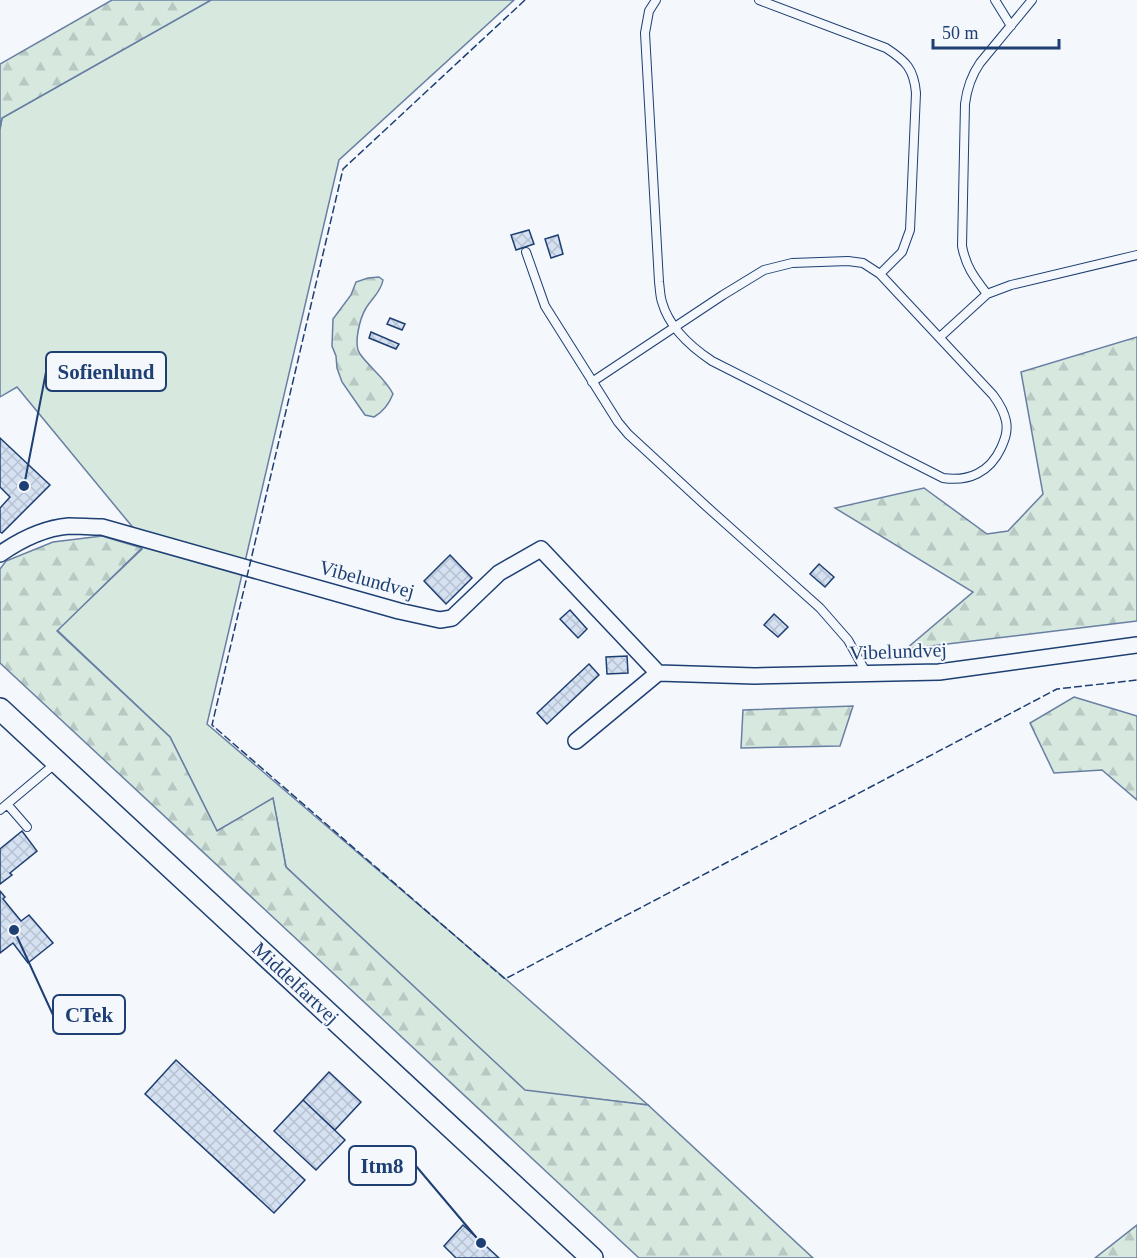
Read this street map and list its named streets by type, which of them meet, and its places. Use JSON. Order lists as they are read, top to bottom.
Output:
{
  "streets": {
    "main road": ["Middelfartvej"],
    "street": ["Vibelundvej"]
  },
  "places": ["Sofienlund", "CTek", "Itm8"],
  "scale_bar": "50 m"
}
